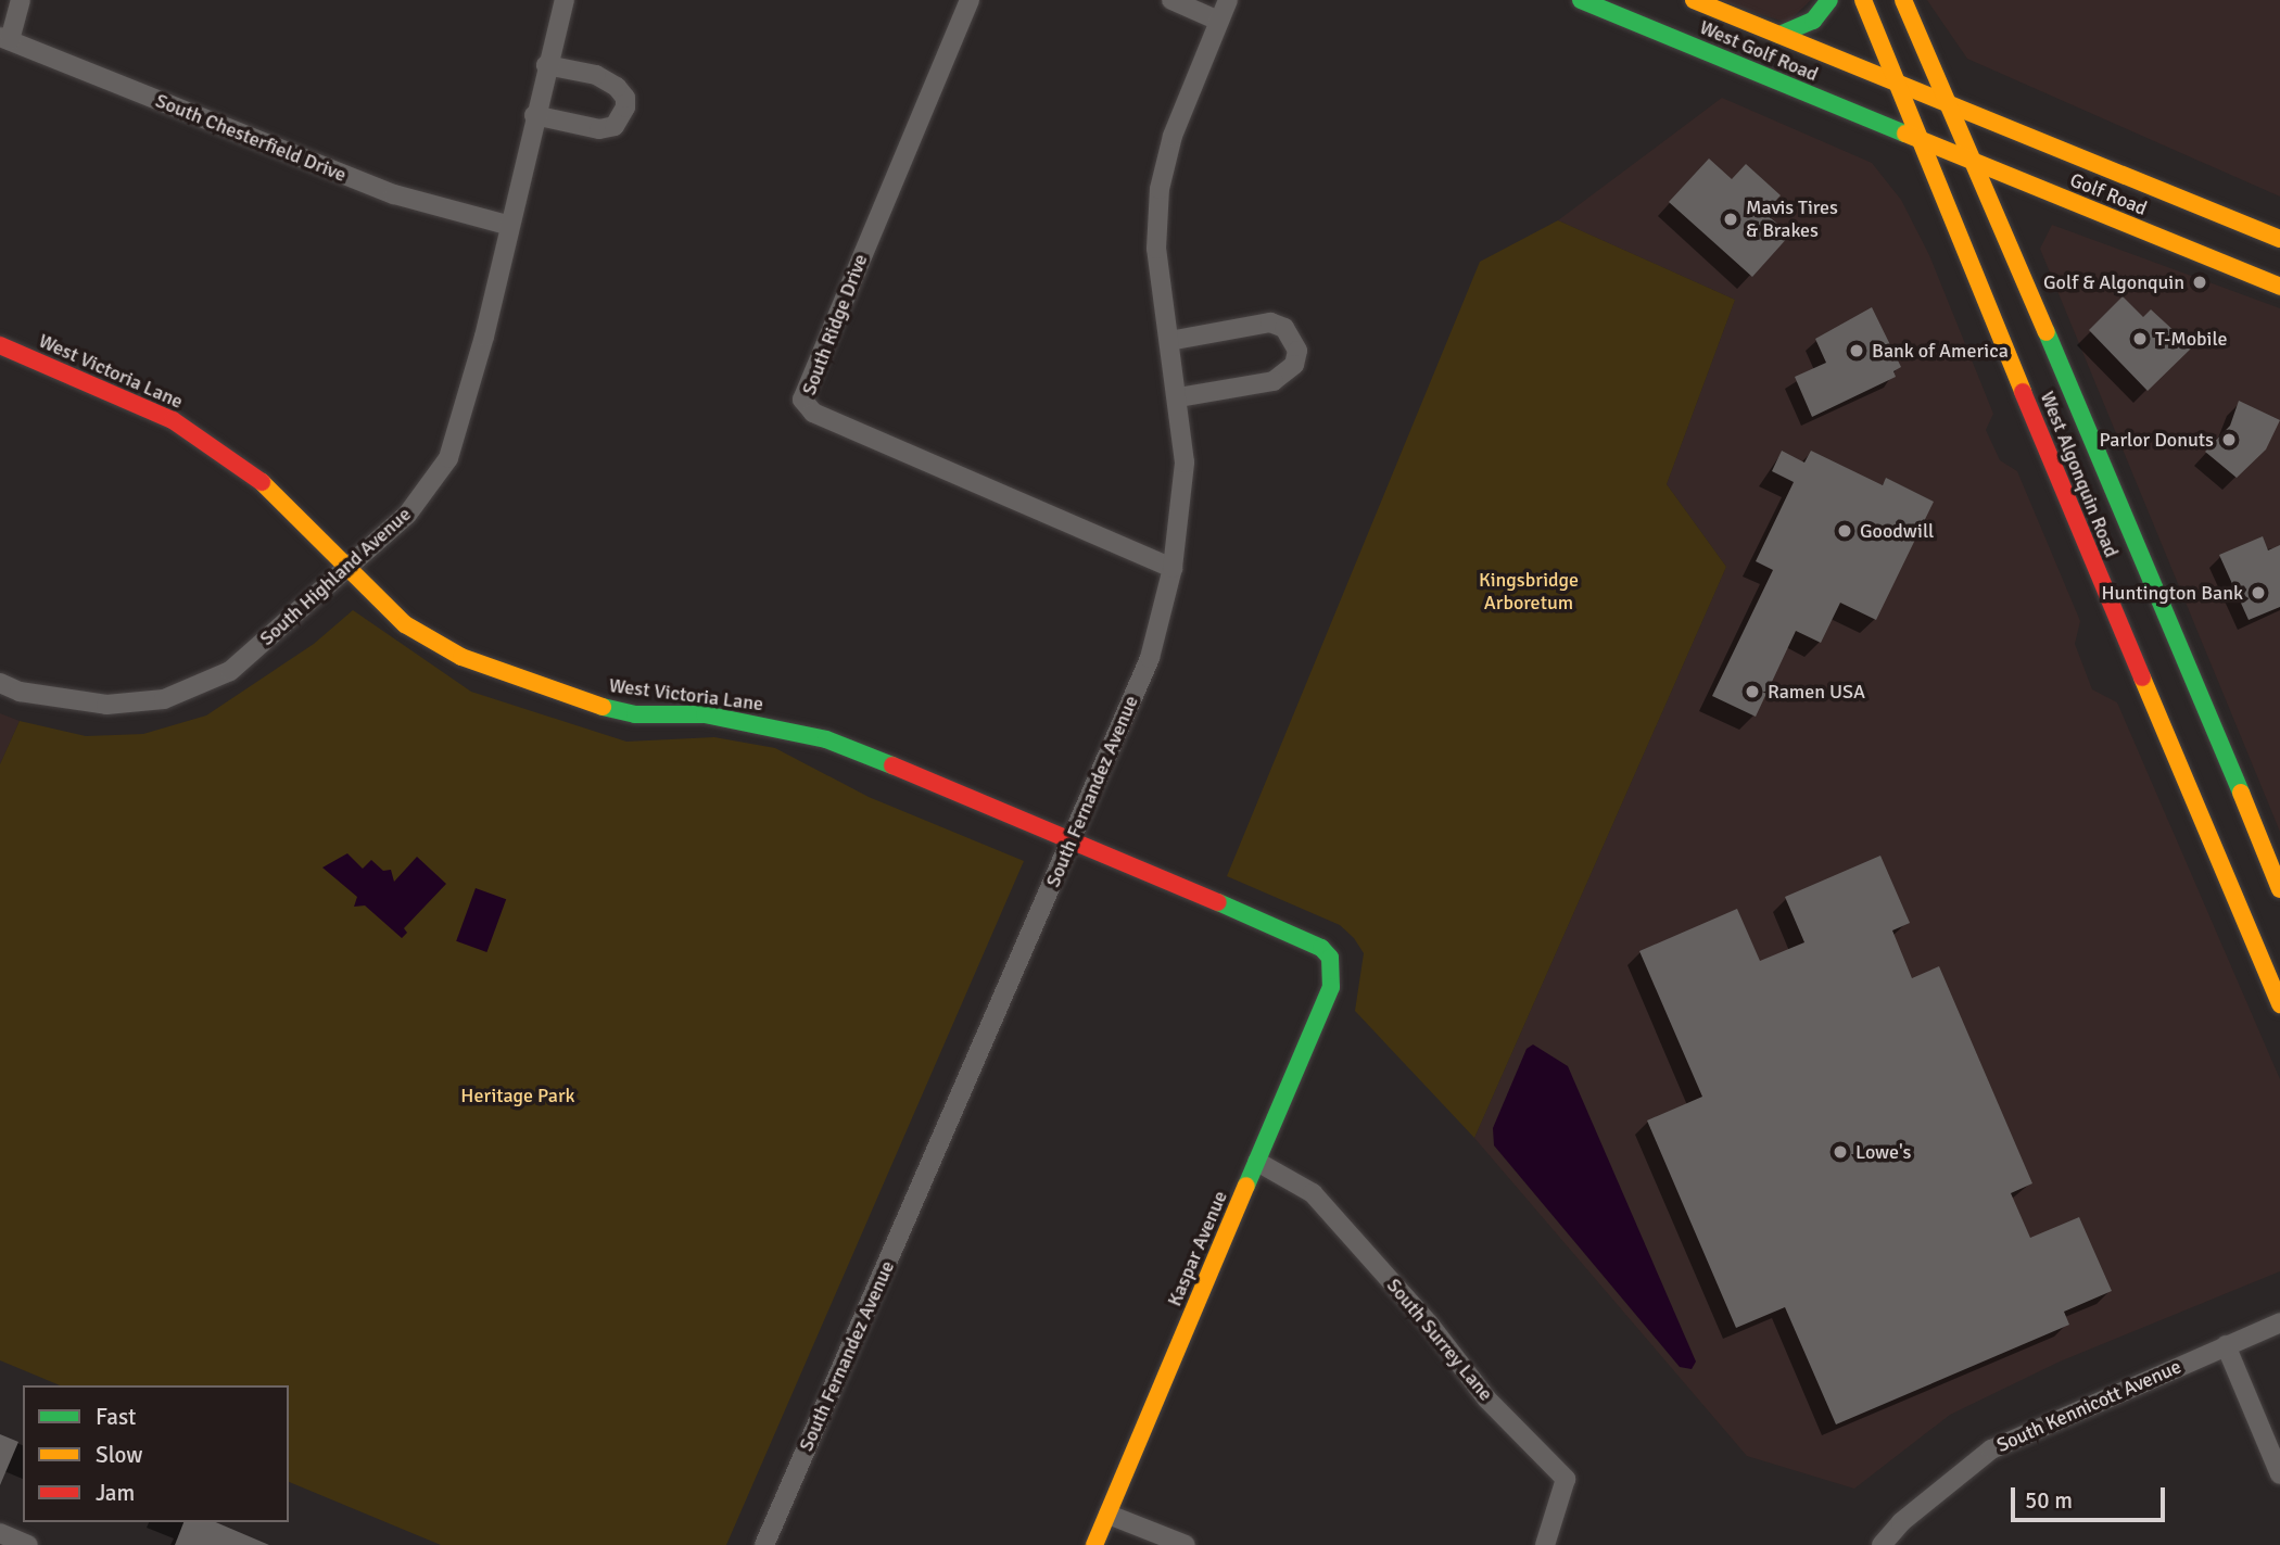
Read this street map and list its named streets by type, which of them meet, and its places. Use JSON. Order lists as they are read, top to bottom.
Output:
{
  "streets": {
    "main road": [
      "West Golf Road",
      "Golf Road",
      "West Victoria Lane",
      "West Algonquin Road",
      "Kaspar Avenue"
    ],
    "street": [
      "South Chesterfield Drive",
      "South Ridge Drive",
      "South Highland Avenue",
      "South Fernandez Avenue",
      "South Surrey Lane",
      "South Kennicott Avenue"
    ]
  },
  "crossings": [
    ["West Golf Road", "Golf Road"],
    ["West Golf Road", "West Algonquin Road"],
    ["South Chesterfield Drive", "South Highland Avenue"],
    ["Golf Road", "West Algonquin Road"],
    ["South Ridge Drive", "South Fernandez Avenue"],
    ["West Victoria Lane", "South Highland Avenue"],
    ["West Victoria Lane", "South Fernandez Avenue"],
    ["West Victoria Lane", "Kaspar Avenue"],
    ["Kaspar Avenue", "South Surrey Lane"]
  ],
  "parks": ["Kingsbridge Arboretum", "Heritage Park"],
  "places": [
    "Mavis Tires & Brakes",
    "Golf & Algonquin",
    "T-Mobile",
    "Bank of America",
    "Parlor Donuts",
    "Goodwill",
    "Huntington Bank",
    "Ramen USA",
    "Lowe's"
  ],
  "legend": ["Fast", "Slow", "Jam"],
  "scale_bar": "50 m"
}
